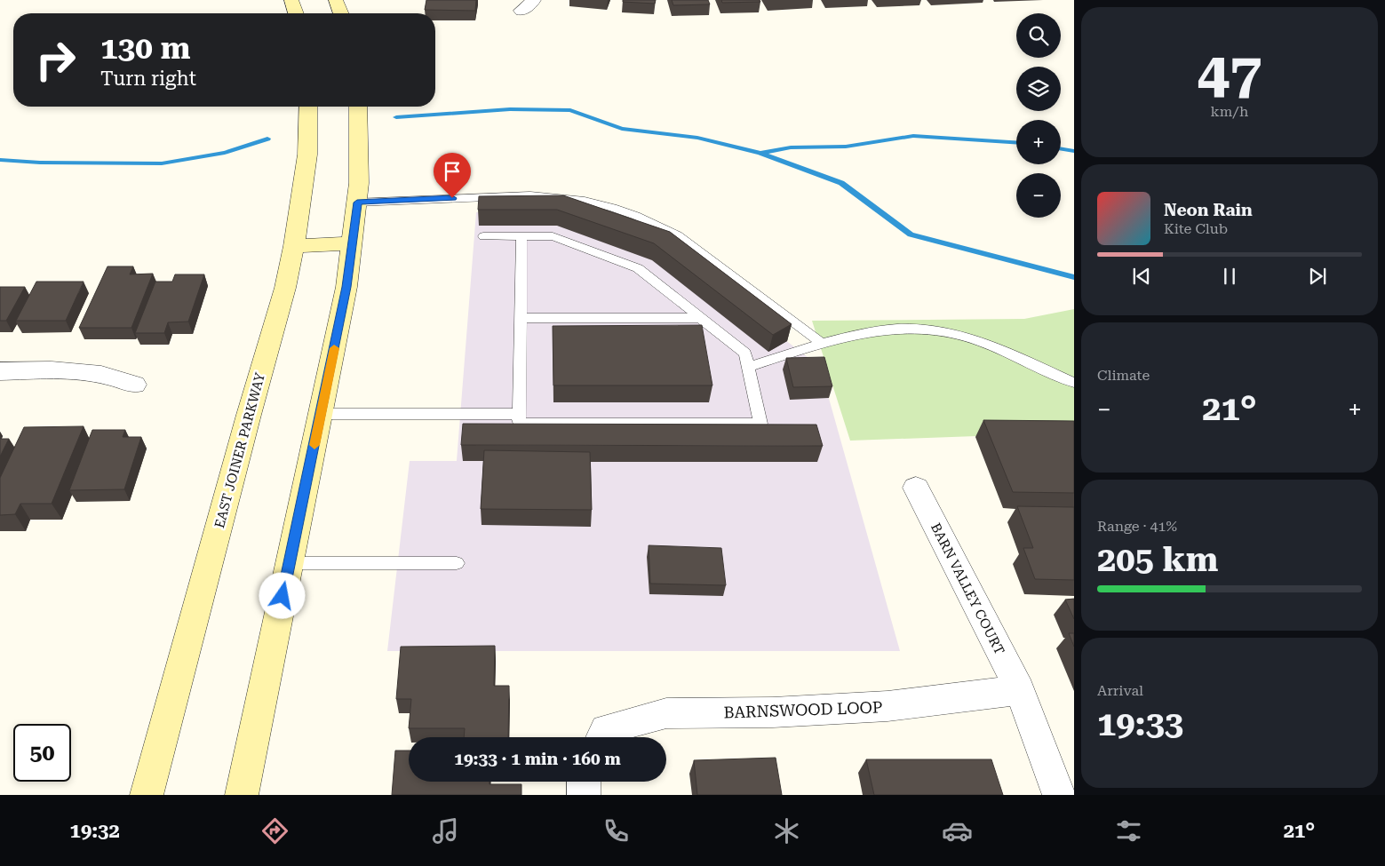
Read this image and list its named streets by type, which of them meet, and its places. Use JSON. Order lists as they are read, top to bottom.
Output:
{
  "streets": {
    "main road": ["EAST JOINER PARKWAY"],
    "street": ["BARN VALLEY COURT", "BARNSWOOD LOOP"]
  },
  "crossings": [
    ["BARN VALLEY COURT", "BARNSWOOD LOOP"]
  ],
  "page": {
    "tile": [
      ["47", "km/h"],
      "Climate",
      ["Range · 41%", "205 km"],
      ["Arrival", "19:33"]
    ],
    "map_buttons": ["+", "−"],
    "turn": ["130 m", "Turn right"],
    "song": ["Neon Rain", "Kite Club"],
    "heat": ["−", "21°", "+"],
    "limit": "50",
    "trip": "19:33 · 1 min · 160 m",
    "tabs": ["19:32", "21°"]
  }
}
